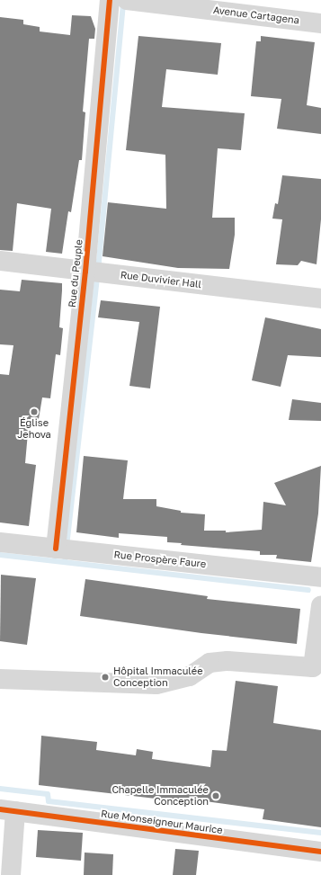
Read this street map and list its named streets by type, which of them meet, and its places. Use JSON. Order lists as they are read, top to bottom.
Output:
{
  "streets": {
    "street": [
      "Avenue Cartagena",
      "Rue du Peuple",
      "Rue Duvivier Hall",
      "Rue Prospère Faure",
      "Rue Monseigneur Maurice"
    ]
  },
  "crossings": [
    ["Rue du Peuple", "Rue Duvivier Hall"],
    ["Rue du Peuple", "Rue Prospère Faure"]
  ],
  "places": ["Église Jehova", "Hôpital Immaculée Conception", "Chapelle Immaculée Conception"]
}
